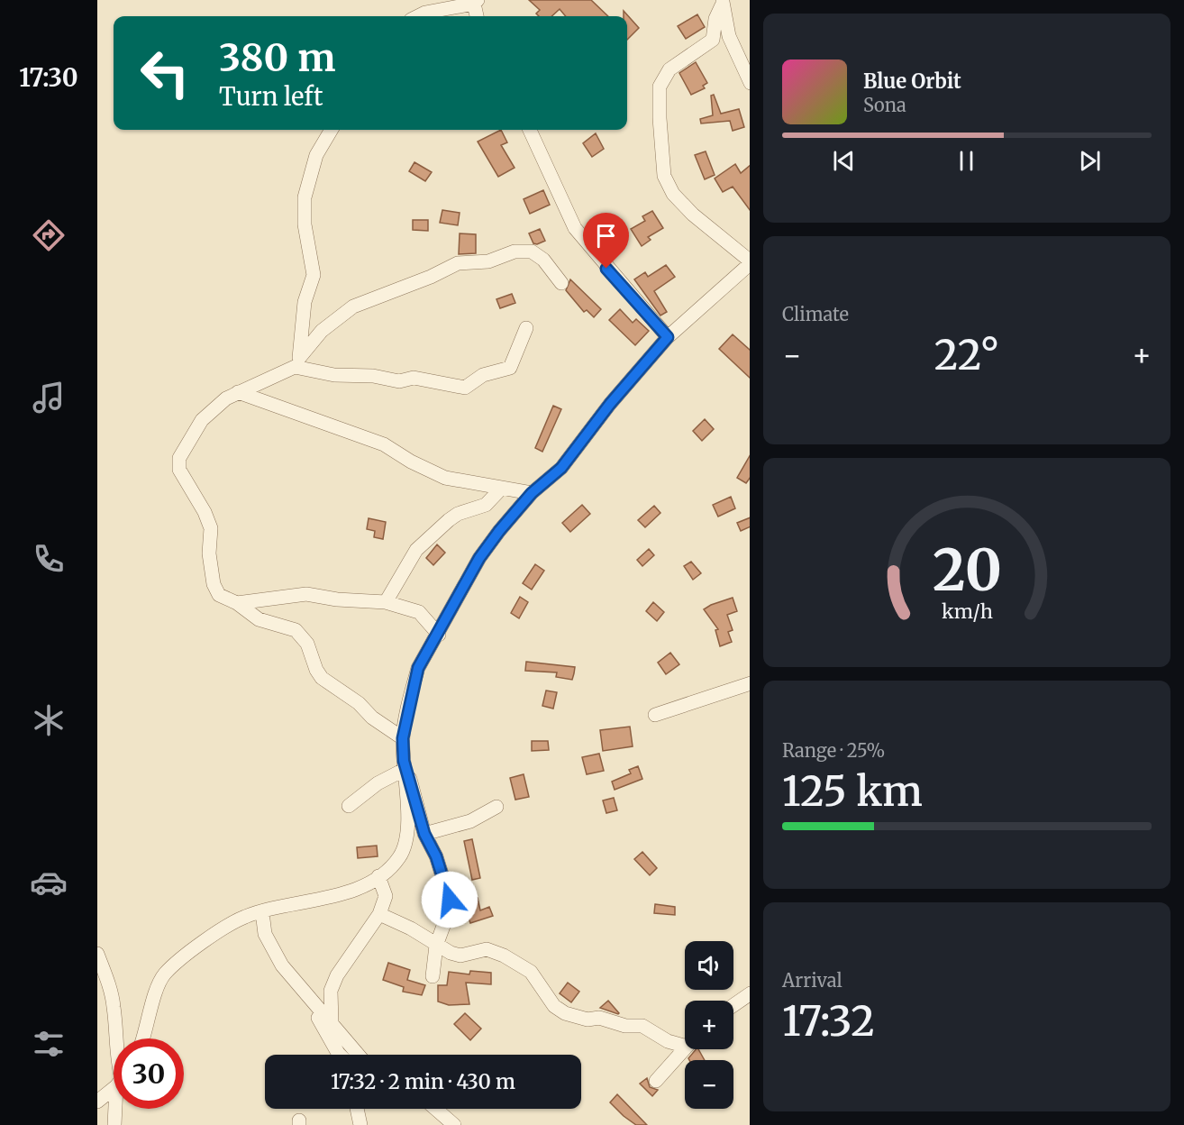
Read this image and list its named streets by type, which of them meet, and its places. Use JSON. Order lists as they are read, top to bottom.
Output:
{
  "page": {
    "tabs": "17:30",
    "turn": ["380 m", "Turn left"],
    "song": ["Blue Orbit", "Sona"],
    "tile": [
      "Climate",
      ["Range · 25%", "125 km"],
      ["Arrival", "17:32"]
    ],
    "heat": ["−", "22°", "+"],
    "map_buttons": ["+", "−"],
    "limit": "30",
    "trip": "17:32 · 2 min · 430 m",
    "gauge": ["20", "km/h"]
  }
}
